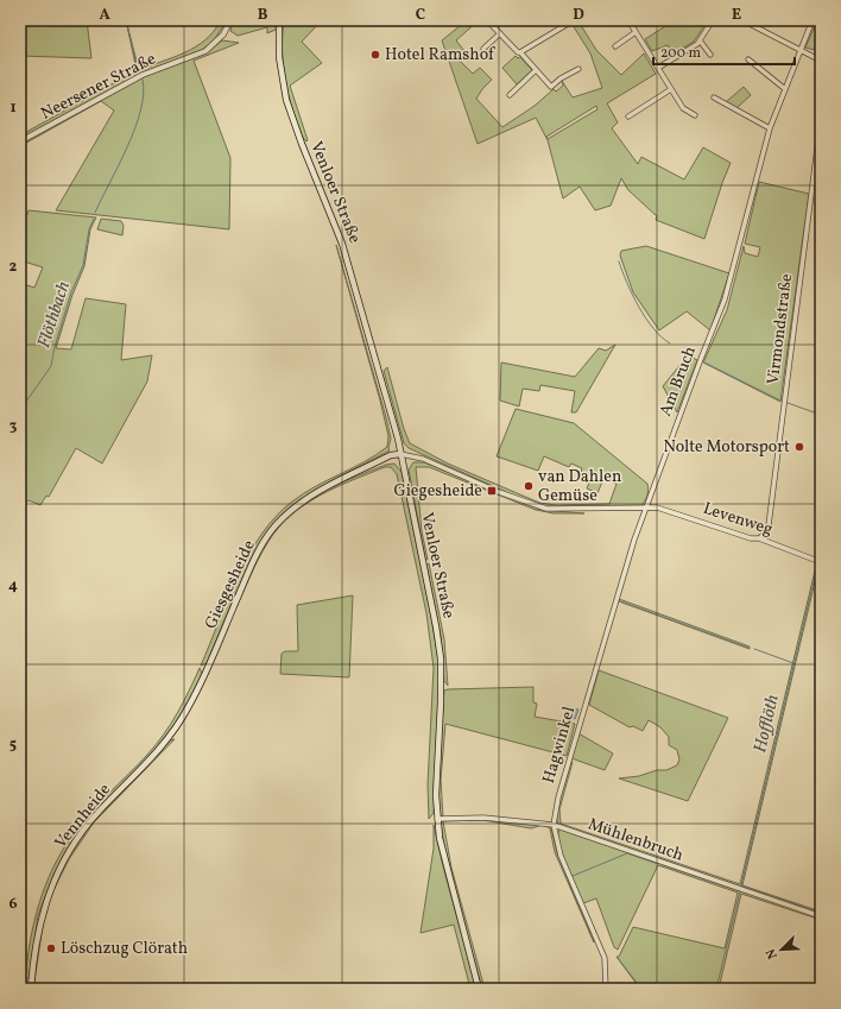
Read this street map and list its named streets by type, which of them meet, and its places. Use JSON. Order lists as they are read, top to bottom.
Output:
{
  "streets": {
    "main road": ["Venloer Straße", "Giesgesheide", "Vennheide"],
    "street": [
      "Neersener Straße",
      "Virmondstraße",
      "Am Bruch",
      "Levenweg",
      "Hagwinkel",
      "Mühlenbruch"
    ]
  },
  "crossings": [
    ["Venloer Straße", "Giesgesheide"],
    ["Venloer Straße", "Mühlenbruch"],
    ["Virmondstraße", "Levenweg"],
    ["Am Bruch", "Levenweg"],
    ["Am Bruch", "Hagwinkel"],
    ["Levenweg", "Hagwinkel"],
    ["Giesgesheide", "Vennheide"],
    ["Hagwinkel", "Mühlenbruch"]
  ],
  "water": ["Flöthbach", "Hofflöth"],
  "places": {
    "other": [
      "Hotel Ramshof",
      "Nolte Motorsport",
      "van Dahlen Gemüse",
      "Löschzug Clörath"
    ],
    "transit": ["Giegesheide"]
  },
  "scale_bar": "200 m",
  "north": "bottom left",
  "grid": {
    "columns": [
      "A",
      "B",
      "C",
      "D",
      "E"
    ],
    "rows": [
      "1",
      "2",
      "3",
      "4",
      "5",
      "6"
    ]
  }
}
